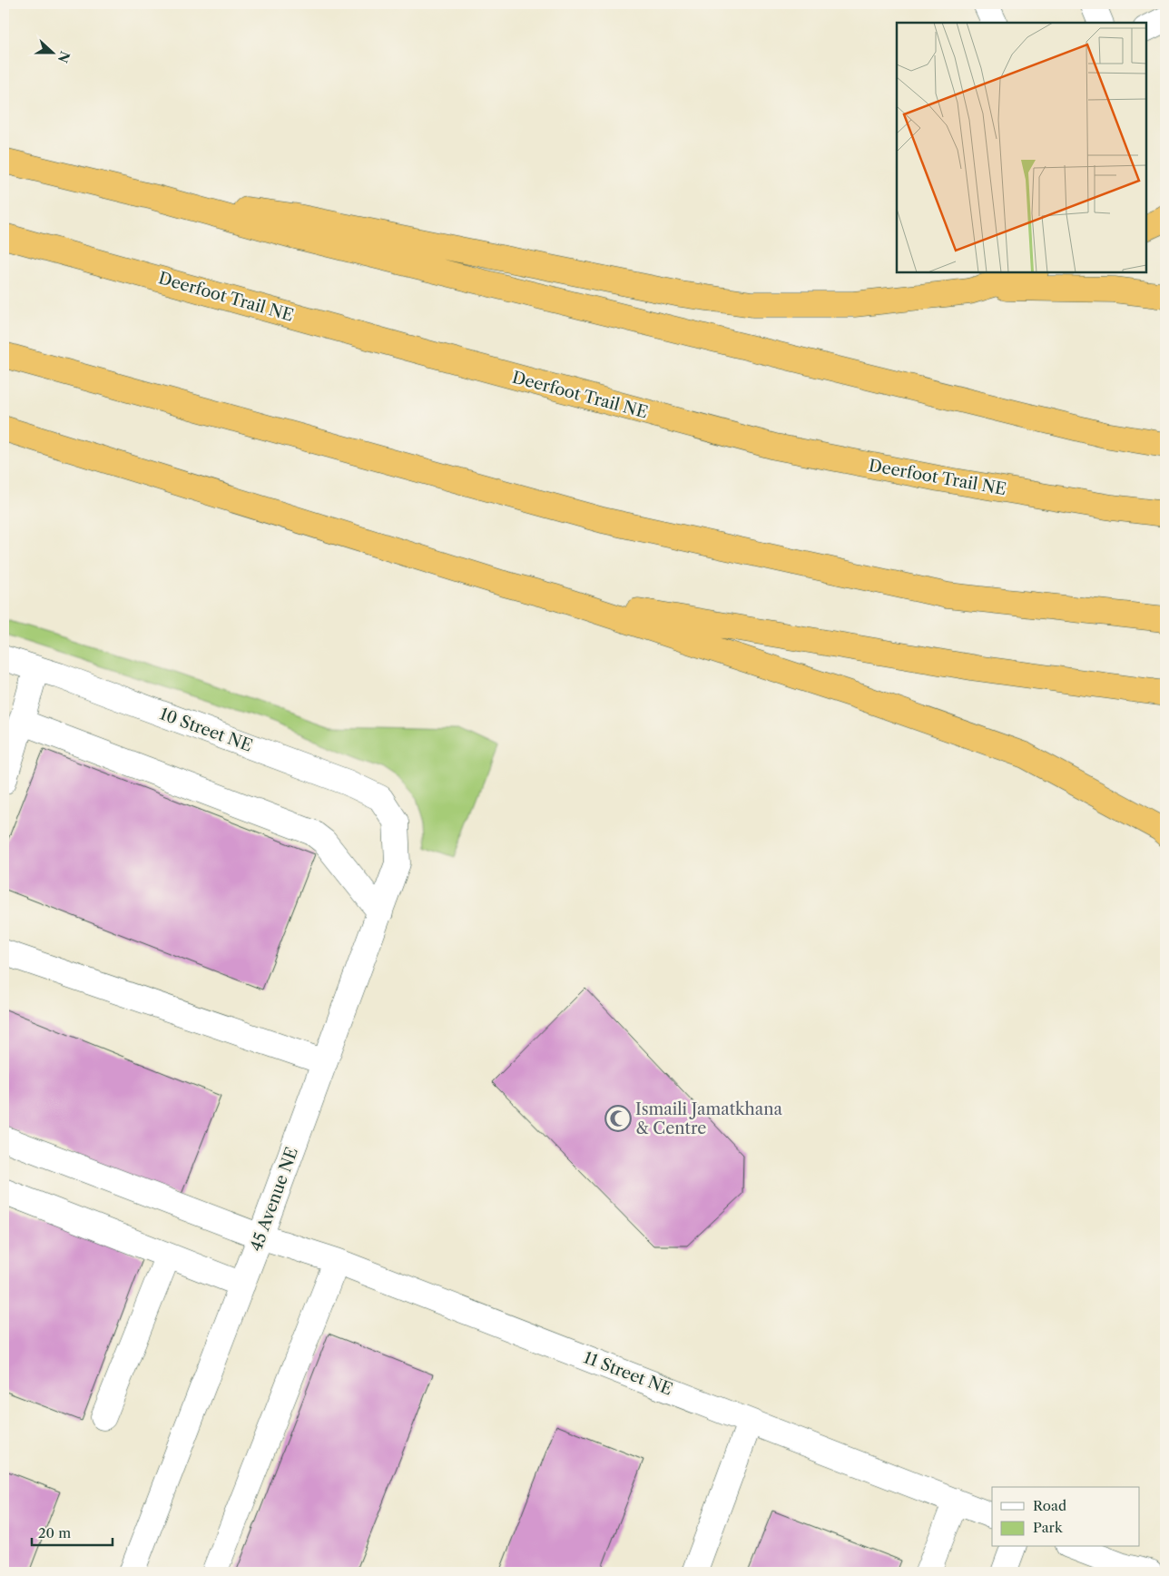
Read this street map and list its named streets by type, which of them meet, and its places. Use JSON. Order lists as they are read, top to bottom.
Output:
{
  "streets": {
    "highway": ["Deerfoot Trail NE"],
    "street": ["10 Street NE", "45 Avenue NE", "11 Street NE"]
  },
  "crossings": [
    ["10 Street NE", "45 Avenue NE"],
    ["45 Avenue NE", "11 Street NE"]
  ],
  "places": {
    "mosque": ["Ismaili Jamatkhana & Centre"]
  },
  "legend": ["Road", "Park"],
  "scale_bar": "20 m",
  "north": "right"
}
